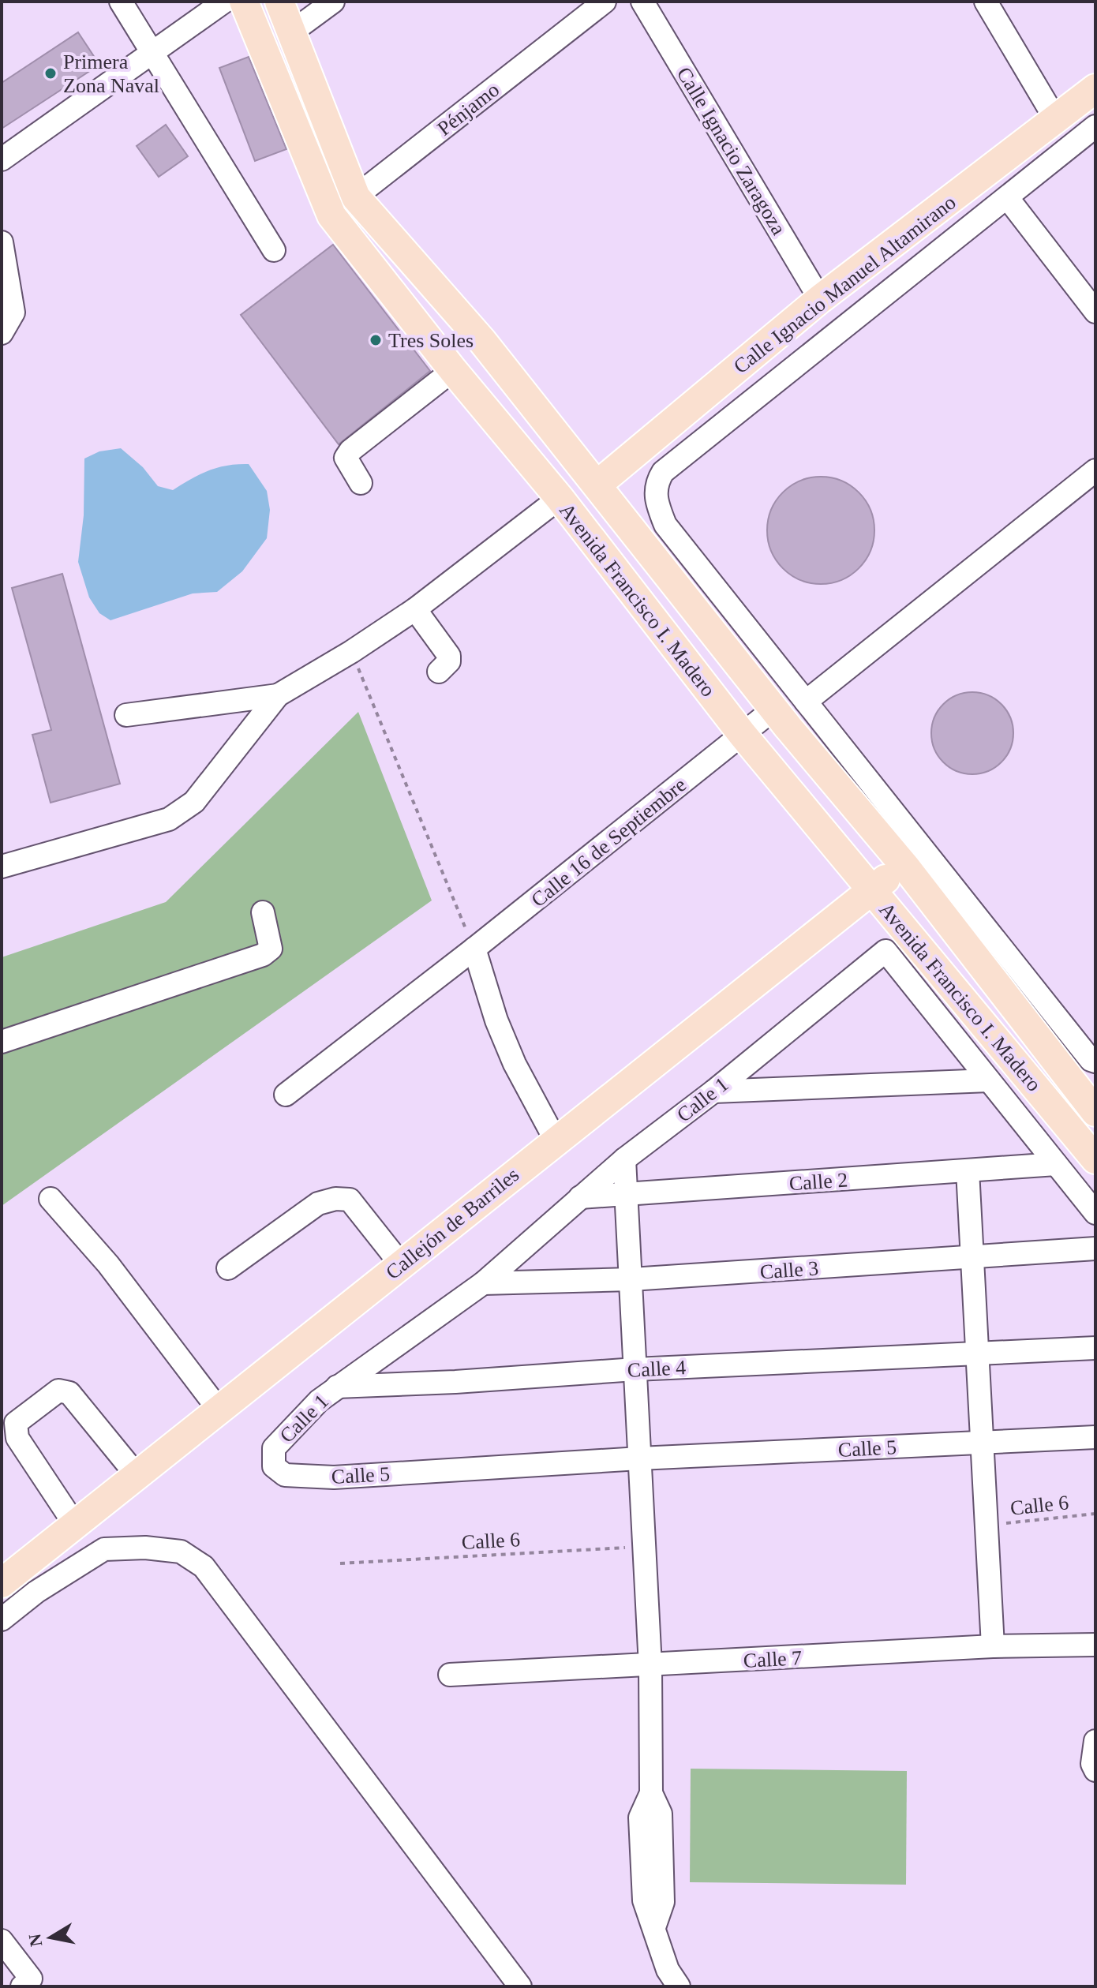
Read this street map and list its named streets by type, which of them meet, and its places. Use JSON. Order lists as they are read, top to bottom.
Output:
{
  "streets": {
    "main road": ["Calle Ignacio Manuel Altamirano", "Avenida Francisco I. Madero", "Callejón de Barriles"],
    "street": [
      "Pénjamo",
      "Calle Ignacio Zaragoza",
      "Calle 16 de Septiembre",
      "Calle 1",
      "Calle 2",
      "Calle 3",
      "Calle 4",
      "Calle 5",
      "Calle 7"
    ],
    "path": ["Calle 6"]
  },
  "crossings": [
    ["Pénjamo", "Avenida Francisco I. Madero"],
    ["Calle Ignacio Zaragoza", "Calle Ignacio Manuel Altamirano"],
    ["Calle Ignacio Manuel Altamirano", "Avenida Francisco I. Madero"],
    ["Avenida Francisco I. Madero", "Calle 16 de Septiembre"],
    ["Avenida Francisco I. Madero", "Callejón de Barriles"],
    ["Calle 1", "Calle 2"],
    ["Calle 1", "Calle 3"],
    ["Calle 1", "Calle 4"],
    ["Calle 1", "Calle 5"]
  ],
  "places": ["Primera Zona Naval", "Tres Soles"],
  "north": "left"
}
